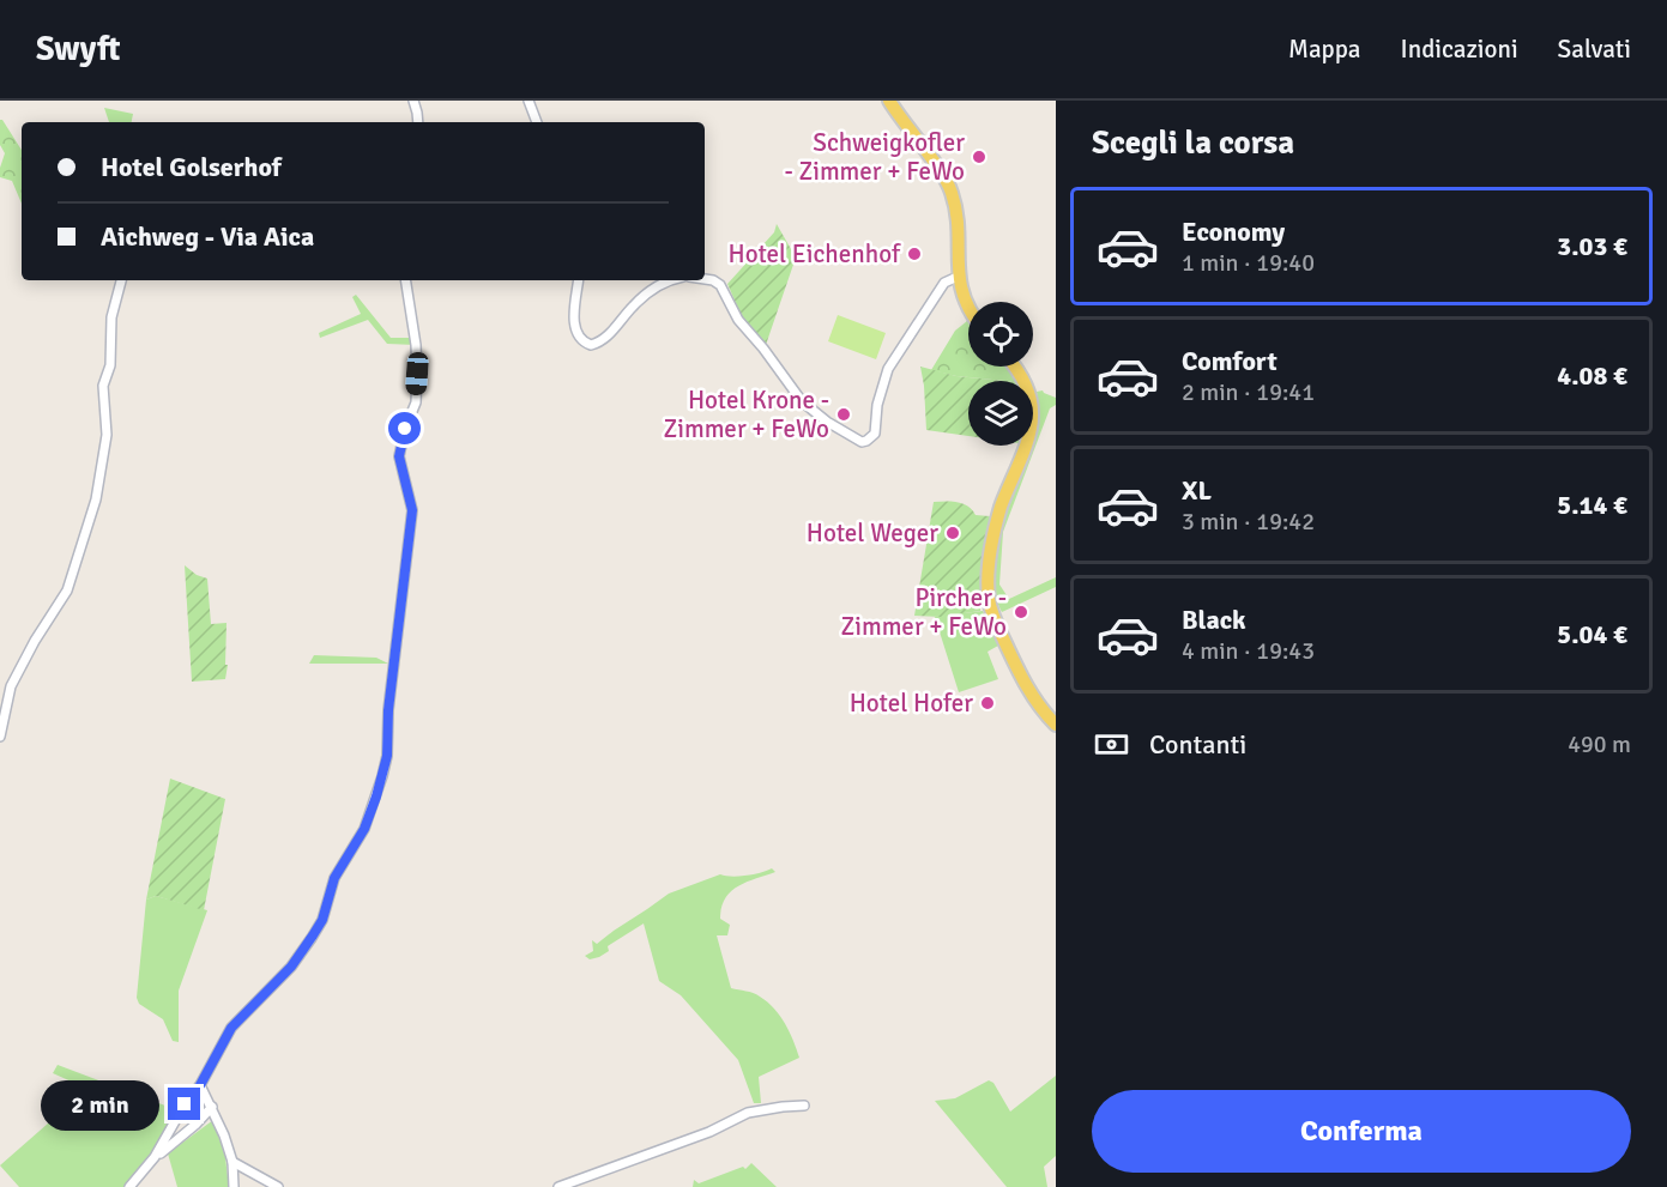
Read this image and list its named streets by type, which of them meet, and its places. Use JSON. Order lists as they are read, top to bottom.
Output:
{
  "places": [
    "Schweigkofler - Zimmer + FeWo",
    "Hotel Eichenhof",
    "Hotel Krone - Zimmer + FeWo",
    "Hotel Weger",
    "Pircher - Zimmer + FeWo",
    "Hotel Hofer"
  ],
  "page": {
    "header": "Swyft",
    "nav": ["Mappa", "Indicazioni", "Salvati"],
    "heading": "Scegli la corsa",
    "banner": ["Hotel Golserhof", "Aichweg - Via Aica"],
    "list": [
      {
        "name": "Economy",
        "note": "1 min · 19:40",
        "value": "3.03 €"
      },
      {
        "name": "Comfort",
        "note": "2 min · 19:41",
        "value": "4.08 €"
      },
      {
        "name": "XL",
        "note": "3 min · 19:42",
        "value": "5.14 €"
      },
      {
        "name": "Black",
        "note": "4 min · 19:43",
        "value": "5.04 €"
      }
    ],
    "pay": ["Contanti", "490 m"],
    "buttons": "Conferma",
    "bubble": "2 min"
  }
}
